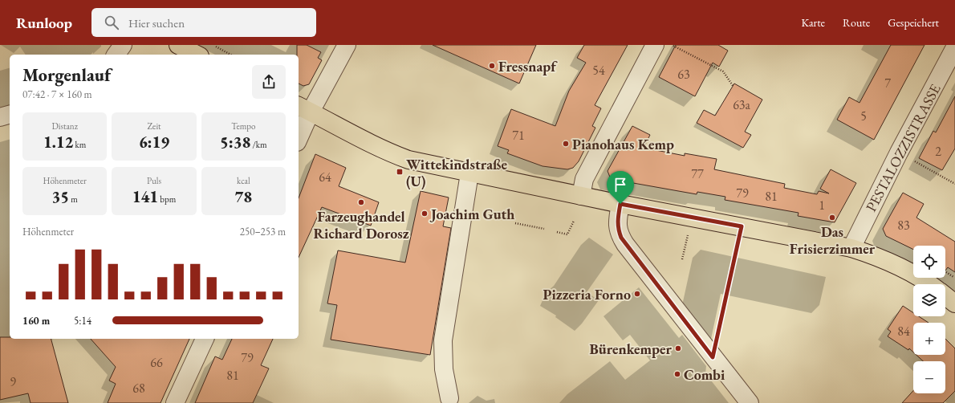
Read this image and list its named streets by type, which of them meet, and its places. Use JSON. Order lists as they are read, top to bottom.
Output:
{
  "streets": {
    "street": ["PESTALOZZISTRASSE"]
  },
  "places": {
    "other": [
      "Fressnapf",
      "Pianohaus Kemp",
      "Farzeughandel Richard Dorosz",
      "Joachim Guth",
      "Das Frisierzimmer",
      "Pizzeria Forno",
      "Bürenkemper",
      "Combi"
    ],
    "transit": ["Wittekindstraße (U)"]
  },
  "house_numbers": [
    "54",
    "63",
    "7",
    "63a",
    "5",
    "71",
    "2",
    "77",
    "64",
    "79",
    "81",
    "1",
    "83",
    "84",
    "79",
    "66",
    "81",
    "9",
    "68"
  ],
  "page": {
    "header": "Runloop",
    "search": "Hier suchen",
    "nav": ["Karte", "Route", "Gespeichert"],
    "heading": ["Morgenlauf", "07:42 · 7 × 160 m"],
    "stats": [
      ["Distanz", "1.12 km"],
      ["Zeit", "6:19"],
      ["Tempo", "5:38 /km"],
      ["Höhenmeter", "35 m"],
      ["Puls", "141 bpm"],
      ["kcal", "78"]
    ],
    "chart": ["Höhenmeter", "250–253 m"],
    "map_buttons": ["+", "−"],
    "list": [
      {
        "name": "160 m",
        "note": "5:14"
      }
    ]
  }
}
